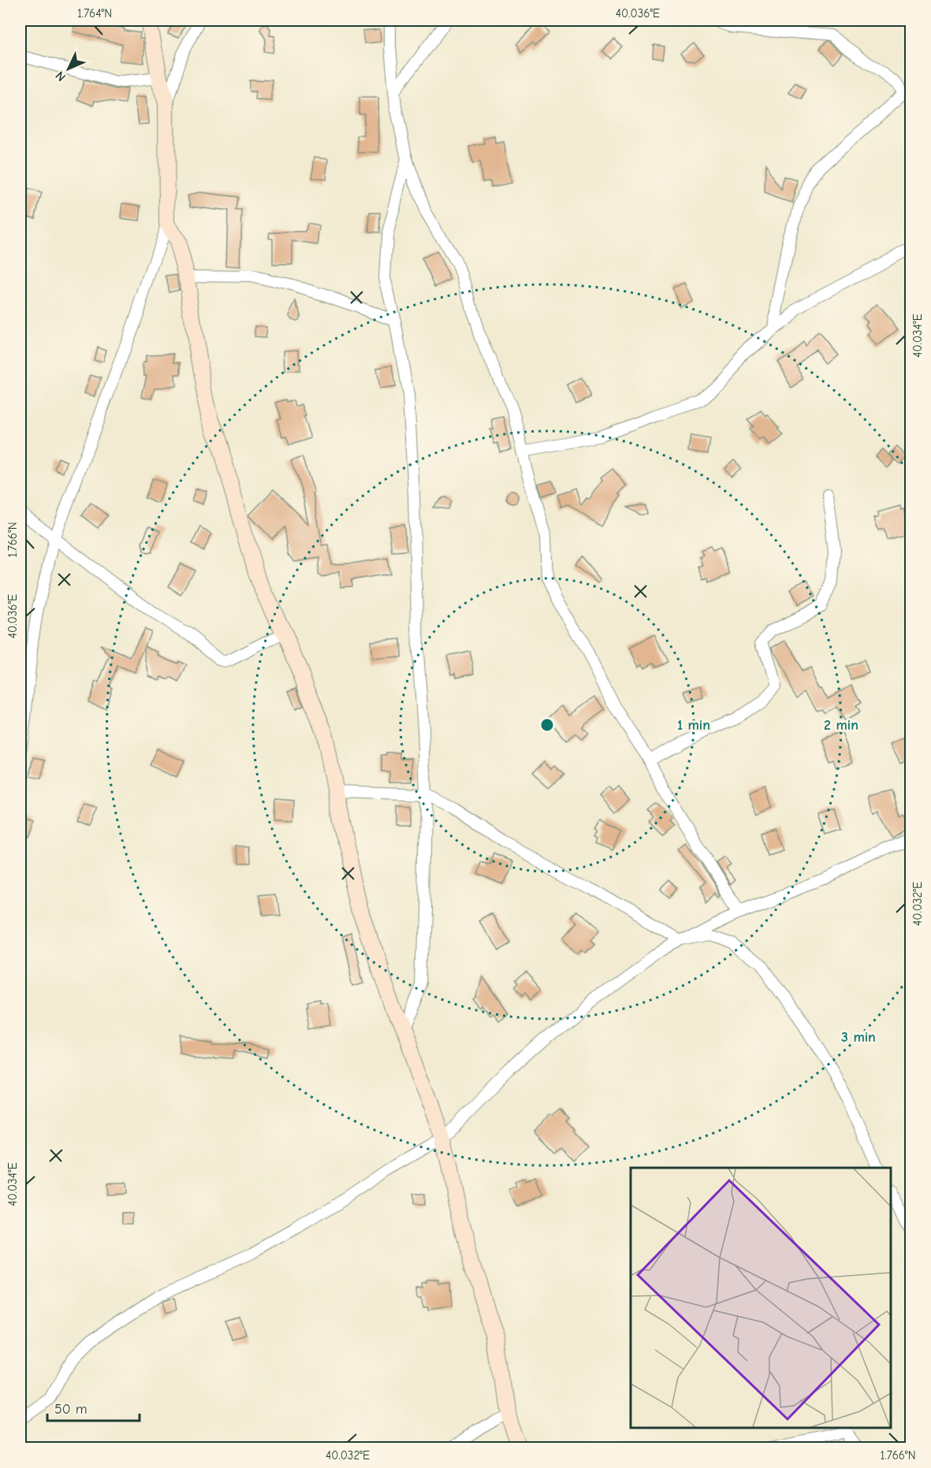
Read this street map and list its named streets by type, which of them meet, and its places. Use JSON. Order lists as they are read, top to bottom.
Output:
{
  "scale_bar": "50 m",
  "north": "bottom left",
  "coordinates": [
    "1.764°N",
    "40.036°E",
    "40.034°E",
    "1.766°N",
    "40.032°E"
  ],
  "rings": ["1 min", "2 min", "3 min"]
}
